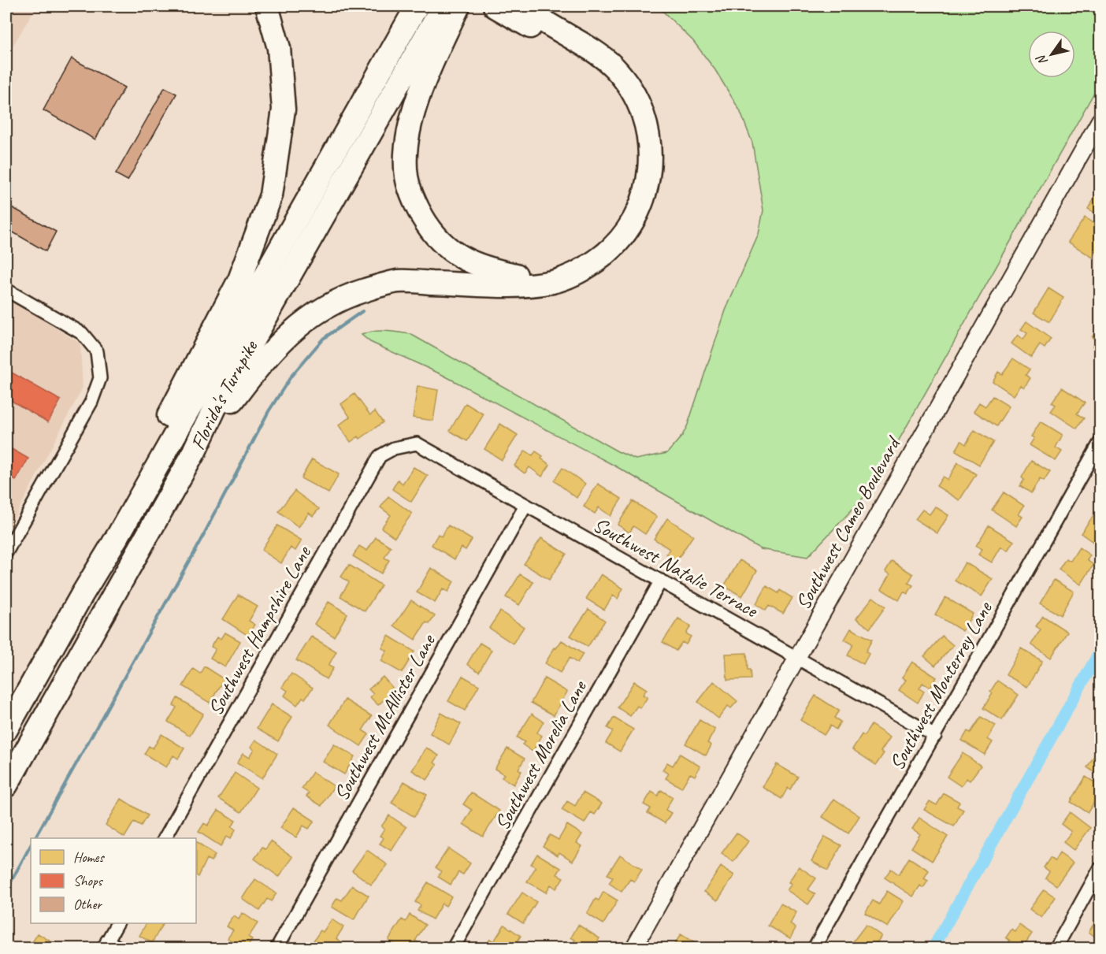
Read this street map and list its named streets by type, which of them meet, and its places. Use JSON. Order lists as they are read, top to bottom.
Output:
{
  "streets": {
    "highway": ["Florida's Turnpike"],
    "street": [
      "Southwest Cameo Boulevard",
      "Southwest Natalie Terrace",
      "Southwest Hampshire Lane",
      "Southwest Monterrey Lane",
      "Southwest McAllister Lane",
      "Southwest Morelia Lane"
    ]
  },
  "crossings": [
    ["Southwest Cameo Boulevard", "Southwest Natalie Terrace"],
    ["Southwest Natalie Terrace", "Southwest Hampshire Lane"],
    ["Southwest Natalie Terrace", "Southwest Monterrey Lane"],
    ["Southwest Natalie Terrace", "Southwest McAllister Lane"],
    ["Southwest Natalie Terrace", "Southwest Morelia Lane"]
  ],
  "legend": ["Homes", "Shops", "Other"],
  "north": "bottom left"
}
